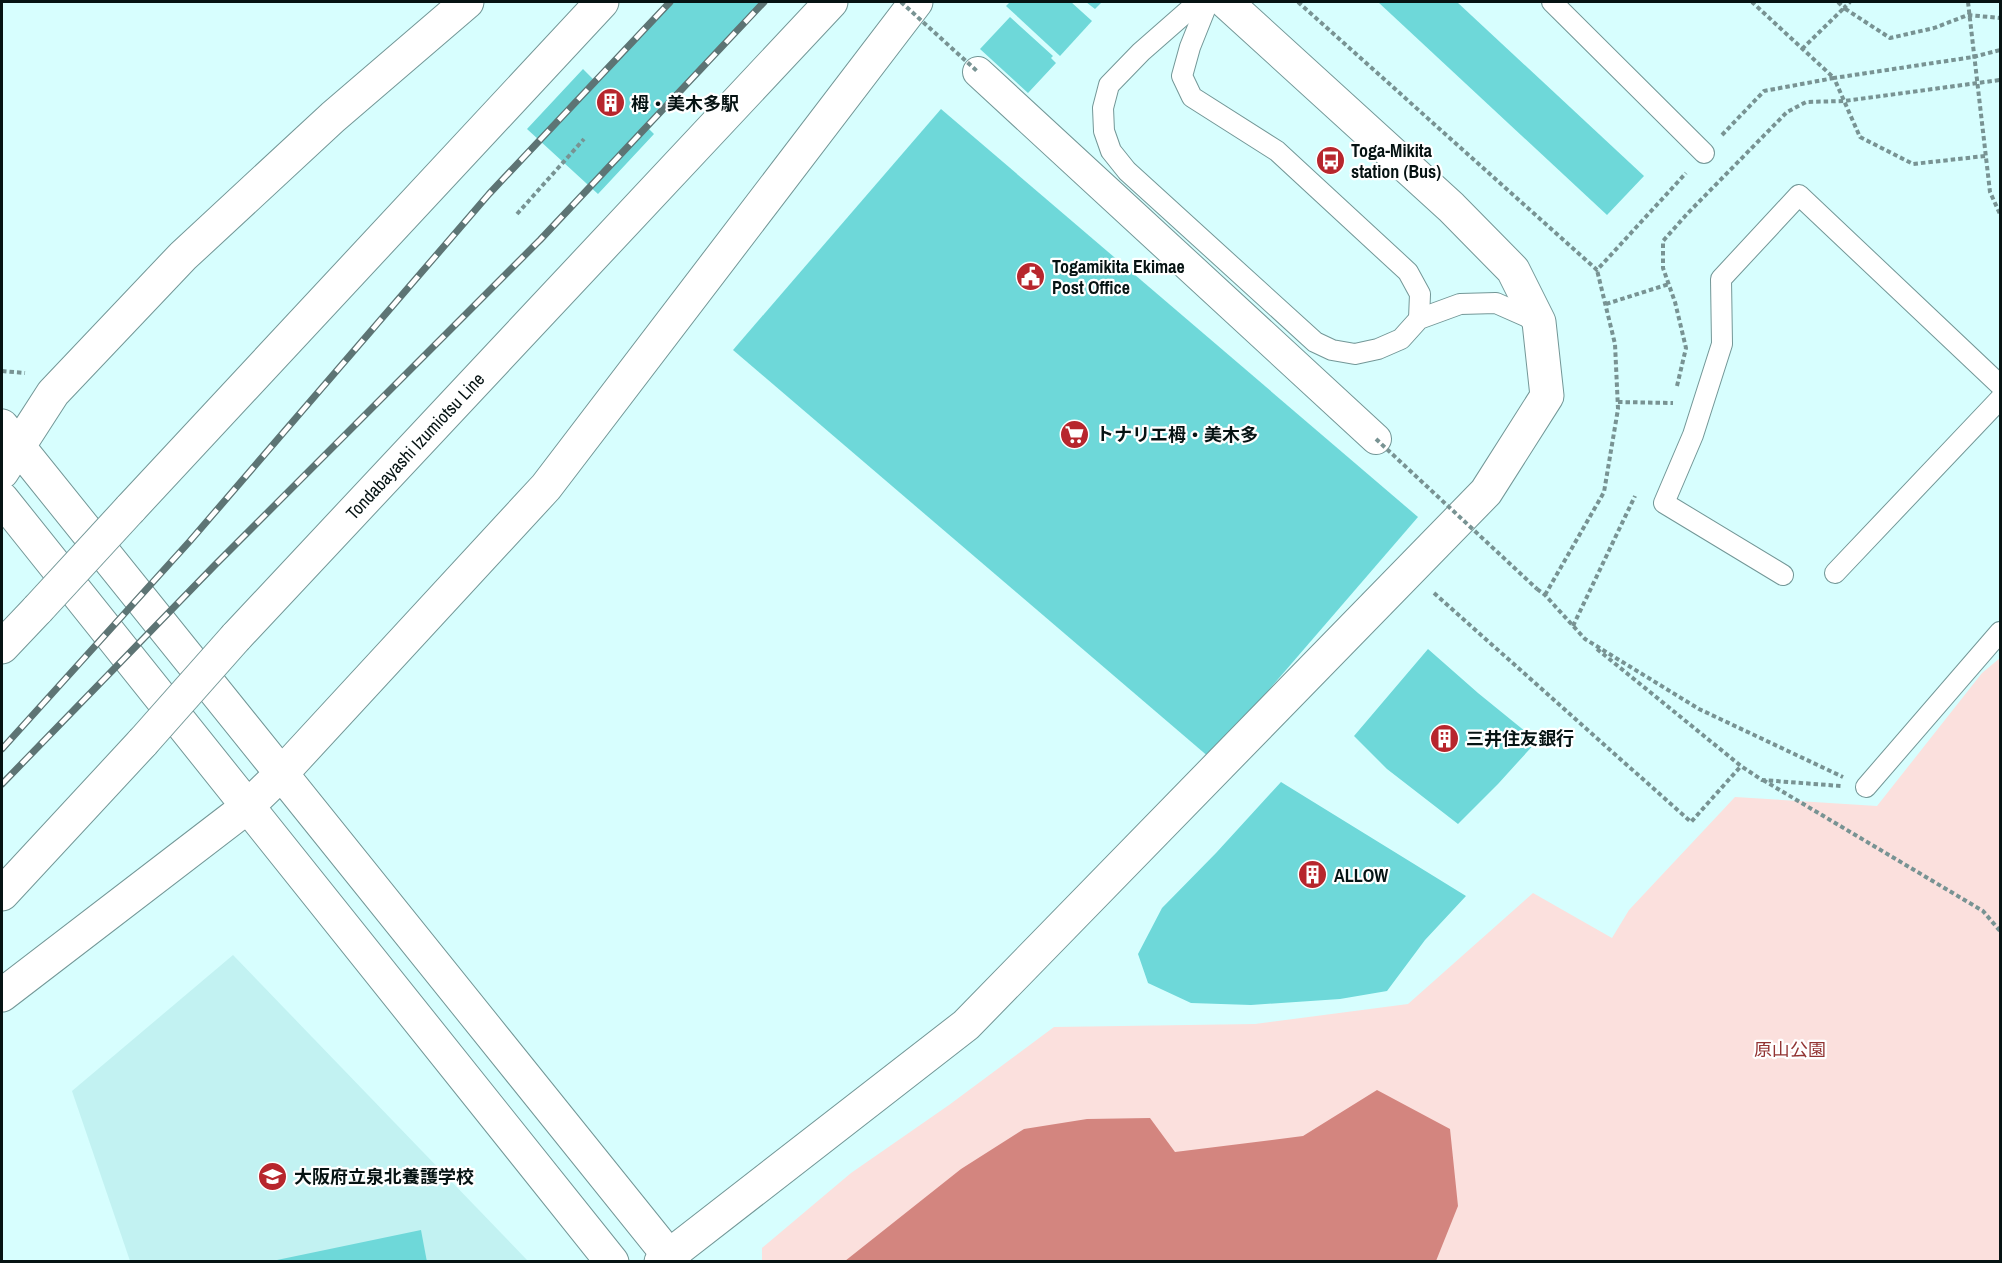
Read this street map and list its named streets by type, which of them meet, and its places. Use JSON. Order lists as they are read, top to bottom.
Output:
{
  "streets": {
    "main road": ["Tondabayashi Izumiotsu Line"]
  },
  "parks": ["原山公園"],
  "places": {
    "building": ["栂・美木多駅", "三井住友銀行", "ALLOW"],
    "bus stop": ["Toga-Mikita station (Bus)"],
    "public building": ["Togamikita Ekimae Post Office"],
    "supermarket": ["トナリエ栂・美木多"],
    "school or university": ["大阪府立泉北養護学校"]
  }
}
